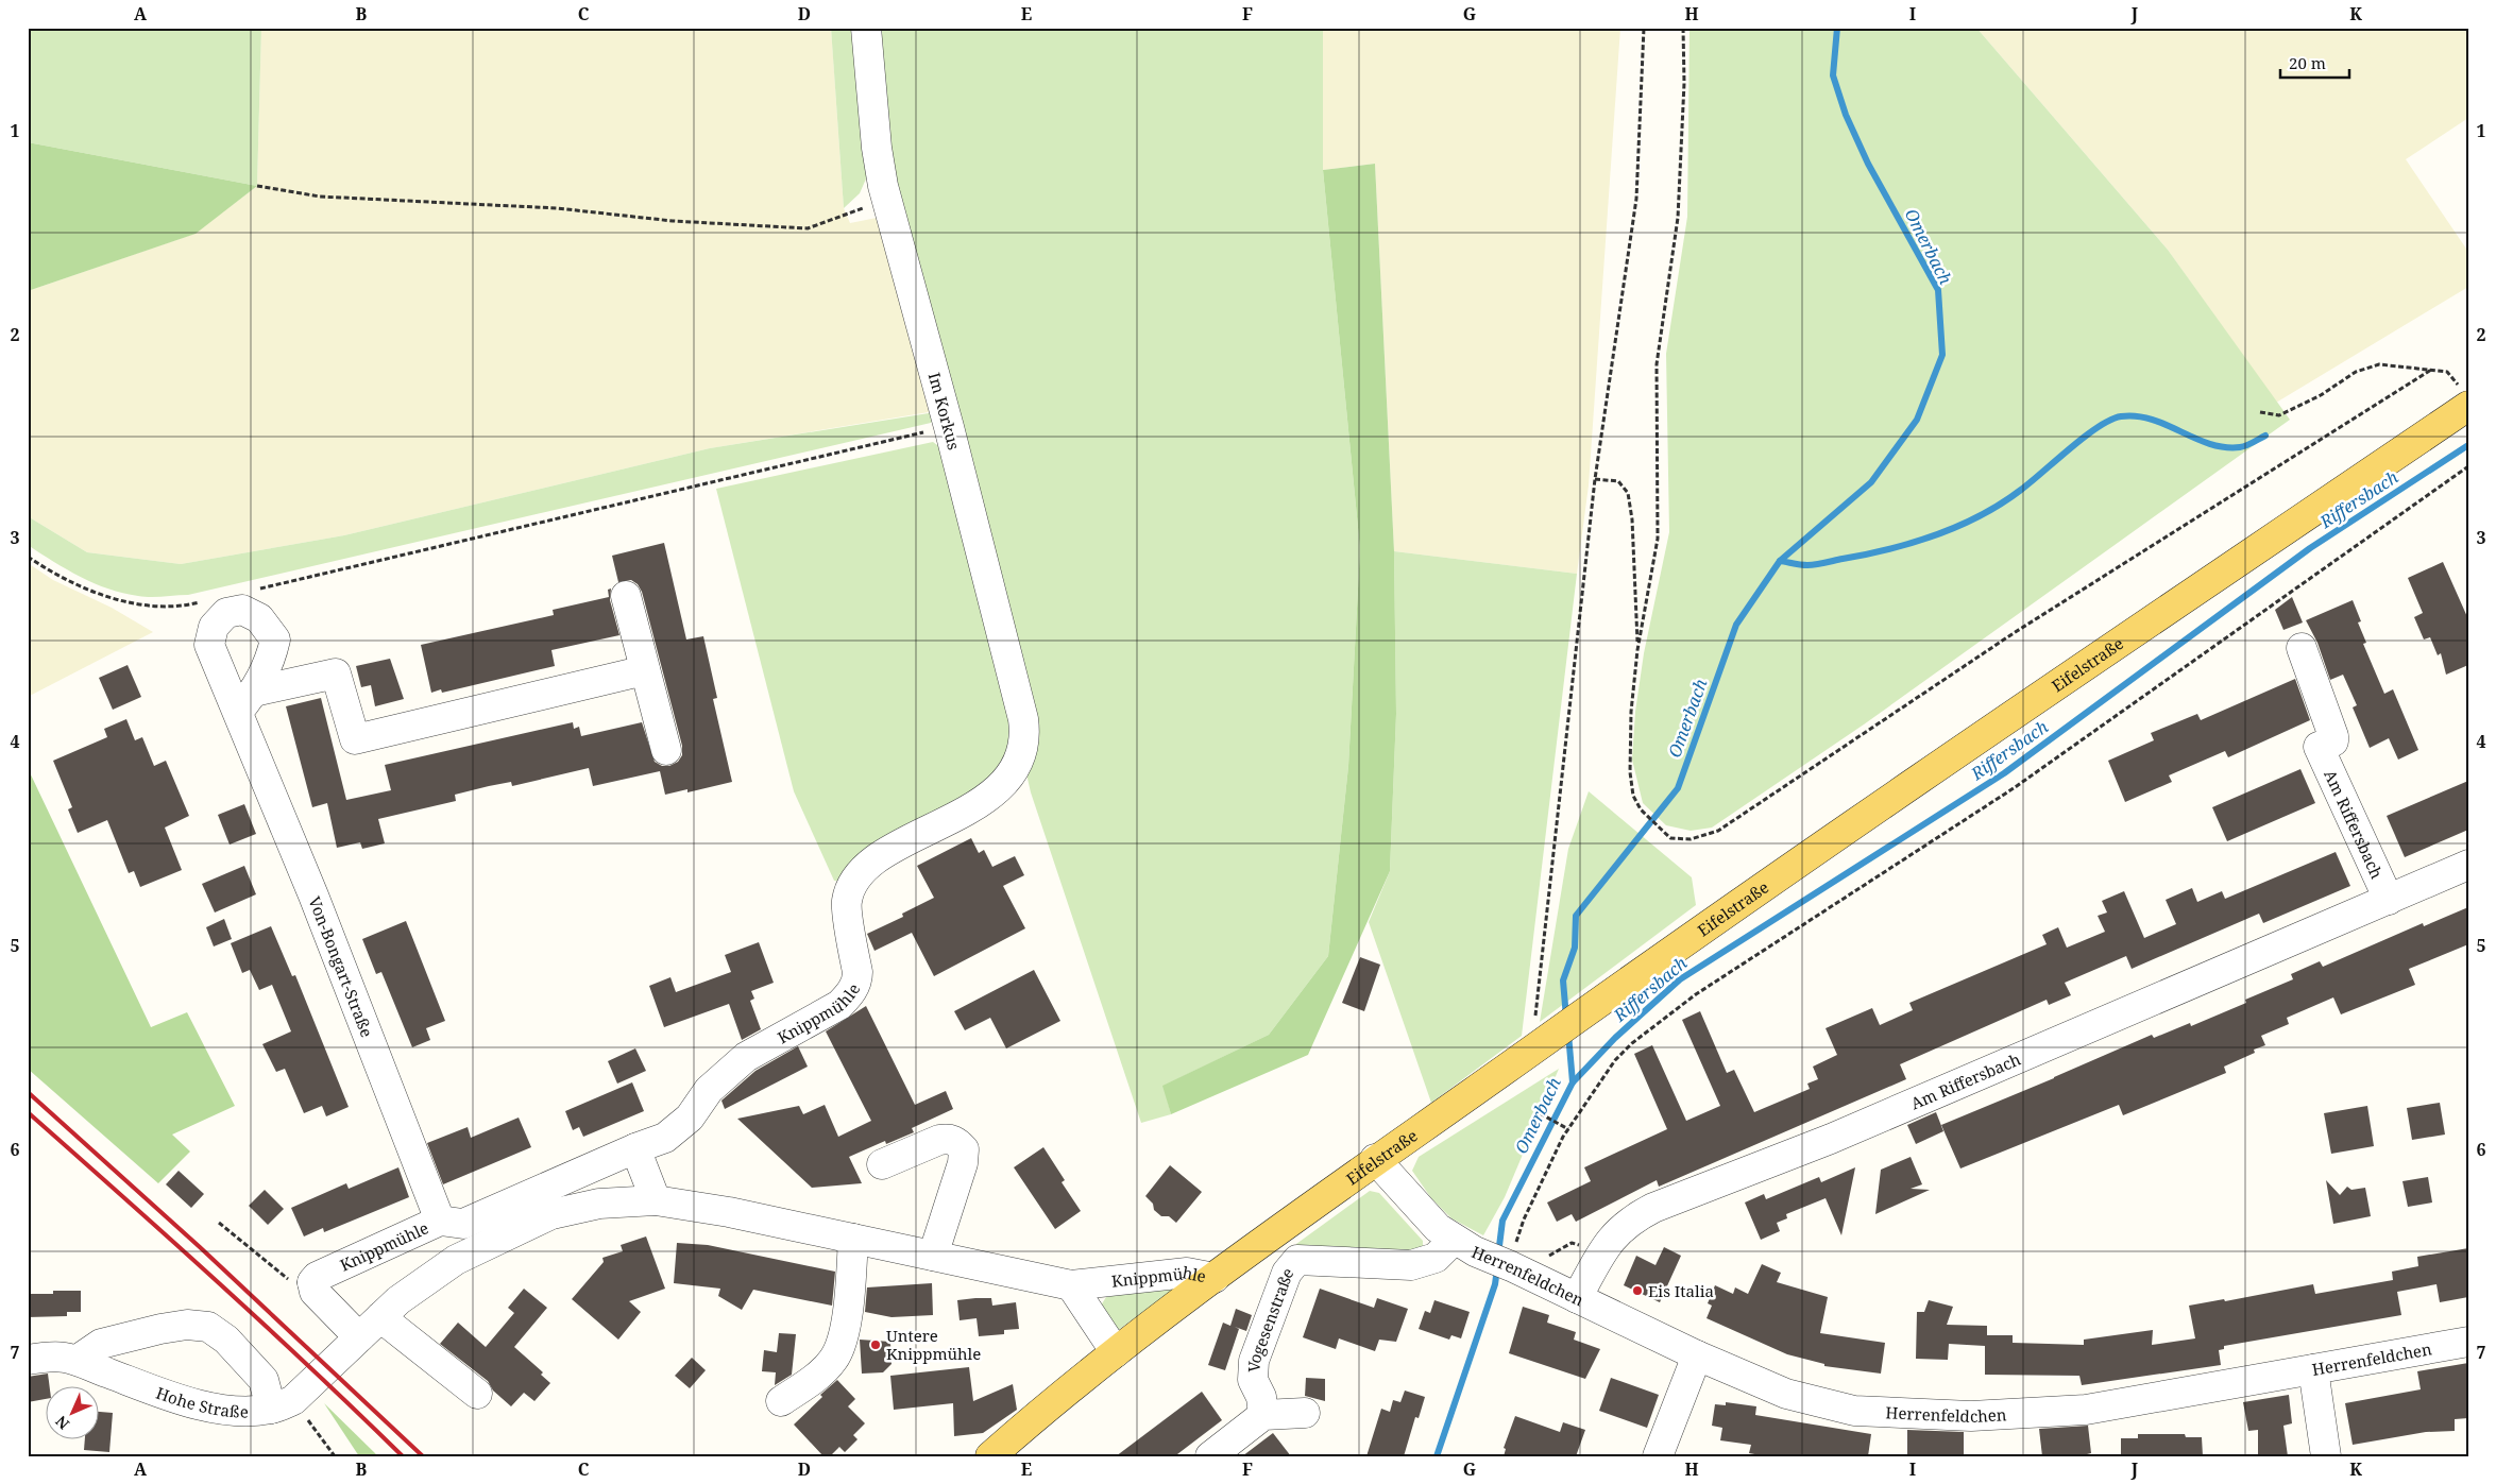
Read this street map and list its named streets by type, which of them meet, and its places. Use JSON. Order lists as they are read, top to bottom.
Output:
{
  "streets": {
    "main road": ["Eifelstraße"],
    "street": [
      "Im Korkus",
      "Am Riffersbach",
      "Von-Bongart-Straße",
      "Knippmühle",
      "Herrenfeldchen",
      "Vogesenstraße",
      "Hohe Straße"
    ]
  },
  "crossings": [
    ["Im Korkus", "Knippmühle"],
    ["Eifelstraße", "Knippmühle"],
    ["Eifelstraße", "Herrenfeldchen"],
    ["Am Riffersbach", "Herrenfeldchen"],
    ["Von-Bongart-Straße", "Knippmühle"],
    ["Herrenfeldchen", "Vogesenstraße"]
  ],
  "water": ["Omerbach", "Riffersbach"],
  "places": ["Eis Italia", "Untere Knippmühle"],
  "scale_bar": "20 m",
  "north": "bottom left",
  "grid": {
    "columns": [
      "A",
      "B",
      "C",
      "D",
      "E",
      "F",
      "G",
      "H",
      "I",
      "J",
      "K"
    ],
    "rows": [
      "1",
      "2",
      "3",
      "4",
      "5",
      "6",
      "7"
    ]
  }
}
